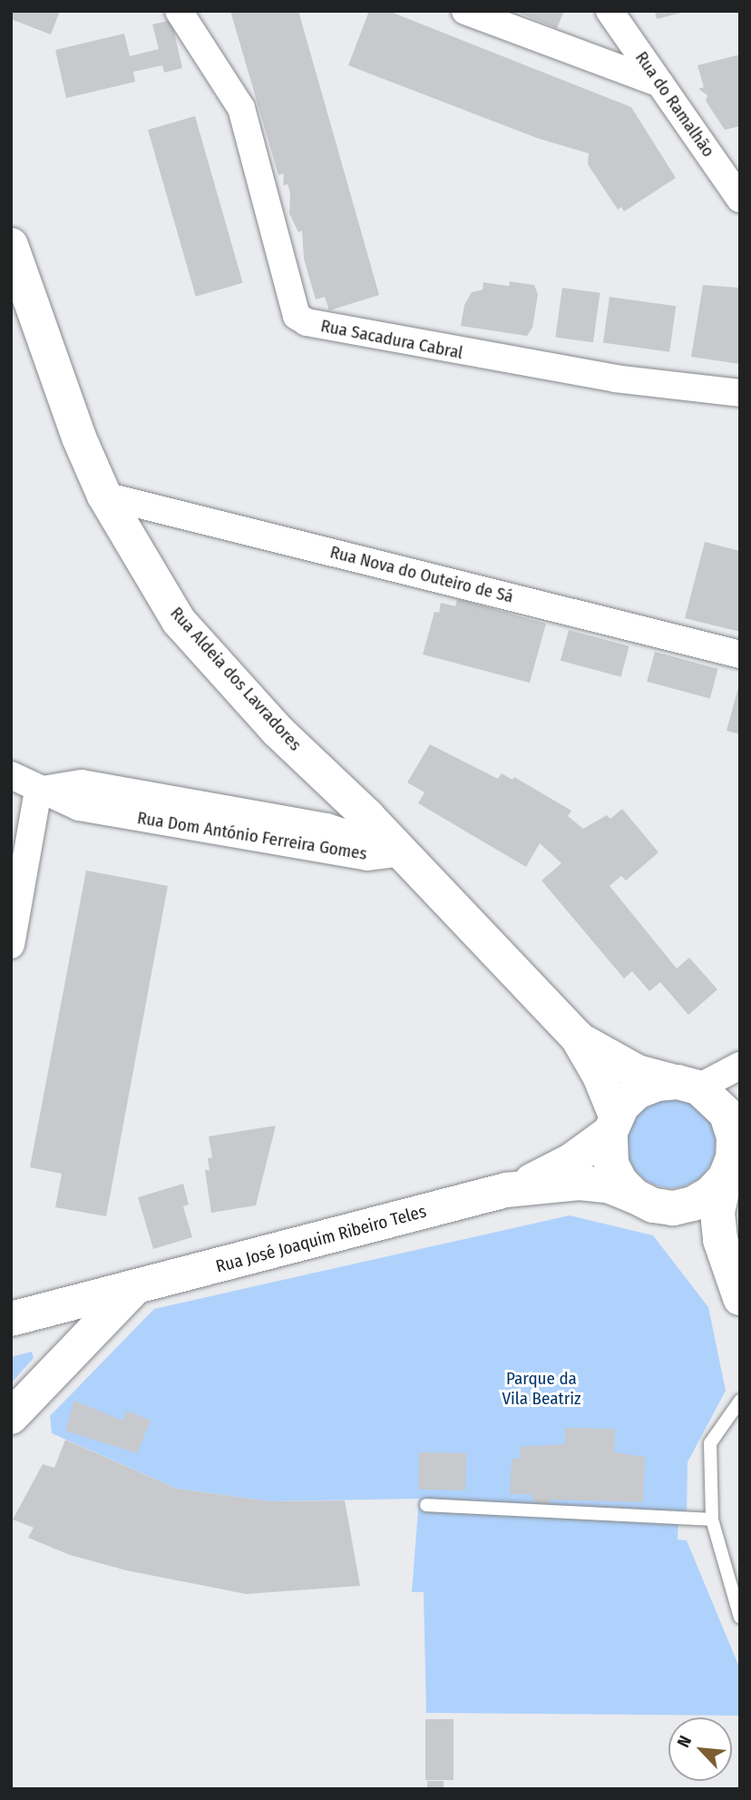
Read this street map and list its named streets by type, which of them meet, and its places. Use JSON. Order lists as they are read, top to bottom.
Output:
{
  "streets": {
    "main road": ["Rua Aldeia dos Lavradores", "Rua José Joaquim Ribeiro Teles"],
    "street": [
      "Rua do Ramalhão",
      "Rua Sacadura Cabral",
      "Rua Nova do Outeiro de Sá",
      "Rua Dom António Ferreira Gomes"
    ]
  },
  "crossings": [
    ["Rua Nova do Outeiro de Sá", "Rua Aldeia dos Lavradores"],
    ["Rua Aldeia dos Lavradores", "Rua Dom António Ferreira Gomes"],
    ["Rua Aldeia dos Lavradores", "Rua José Joaquim Ribeiro Teles"]
  ],
  "parks": ["Parque da Vila Beatriz"],
  "north": "top left"
}
